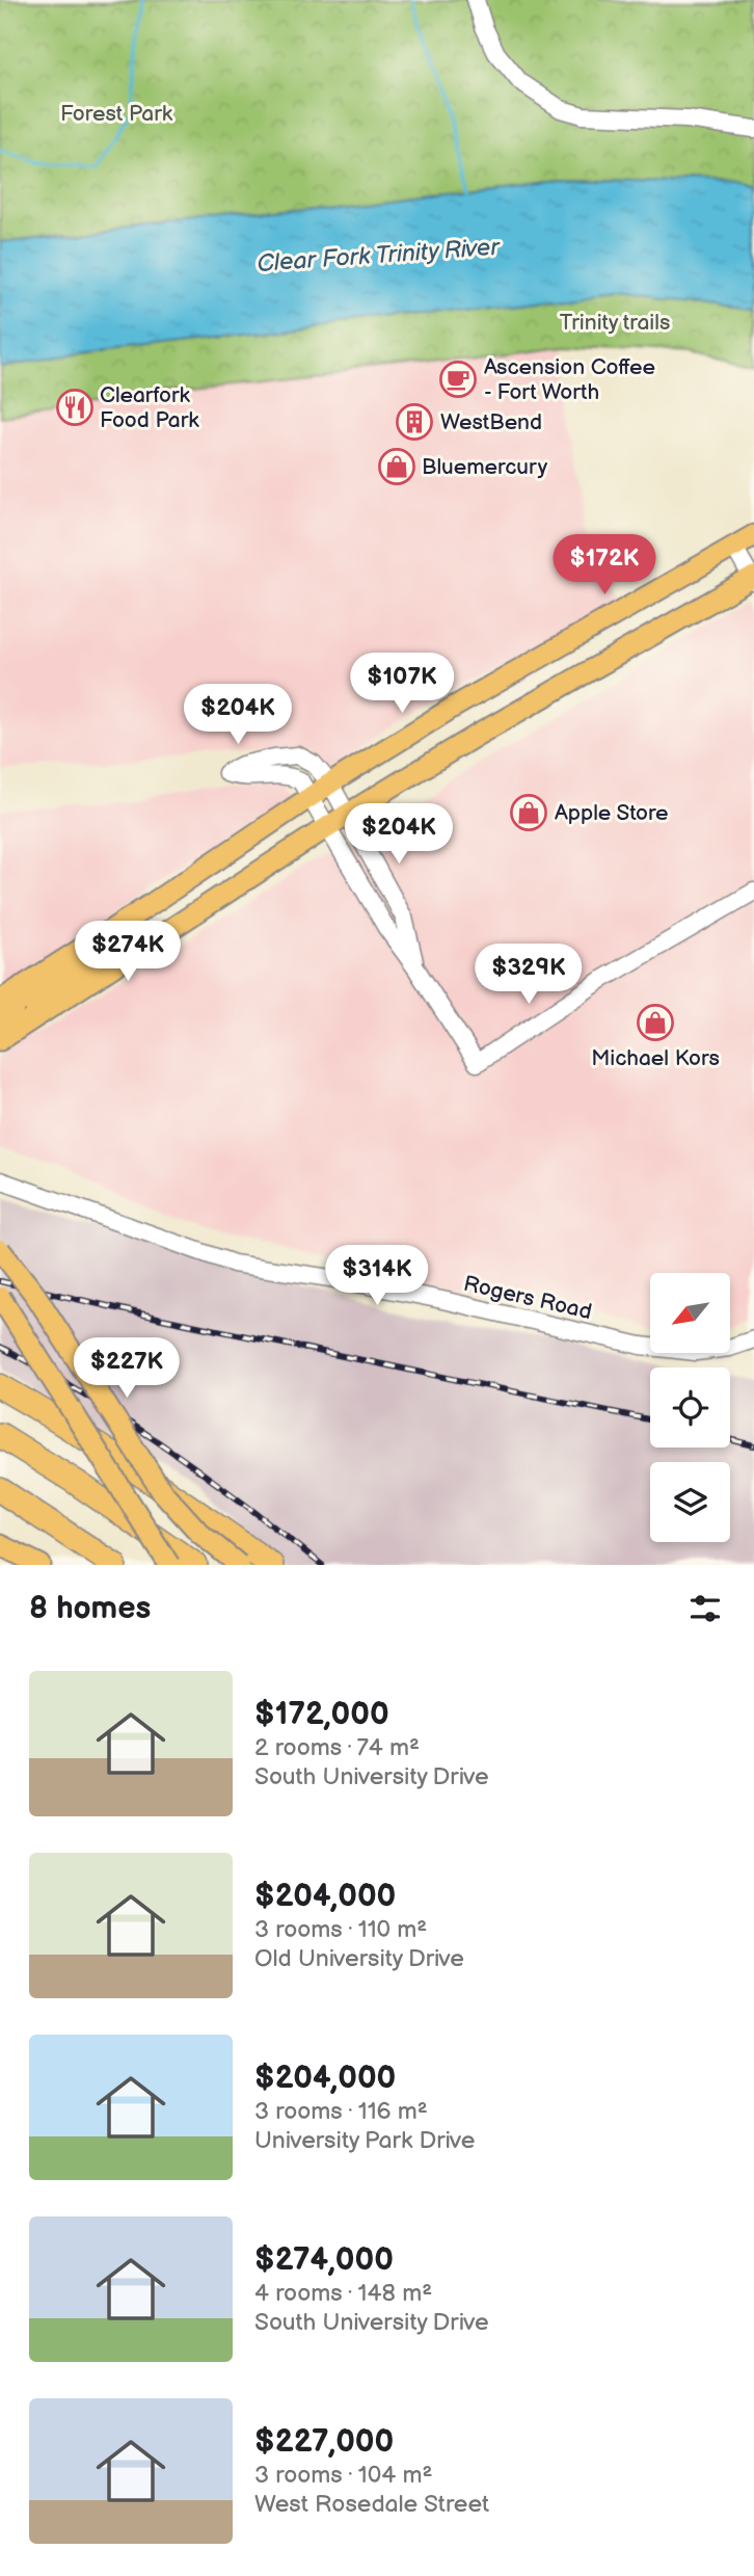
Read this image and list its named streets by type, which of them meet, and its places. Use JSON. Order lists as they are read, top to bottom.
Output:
{
  "streets": {
    "street": ["Rogers Road"]
  },
  "water": ["Clear Fork Trinity River"],
  "parks": ["Forest Park", "Trinity trails"],
  "places": {
    "cafe": ["Ascension Coffee - Fort Worth"],
    "restaurant": ["Clearfork Food Park"],
    "building": ["WestBend"],
    "shop": ["Bluemercury", "Apple Store", "Michael Kors"]
  },
  "north": "bottom left",
  "page": {
    "price": [
      "$172K",
      "$107K",
      "$204K",
      "$204K",
      "$274K",
      "$329K",
      "$314K",
      "$227K"
    ],
    "heading": "8 homes",
    "list": [
      {
        "name": "$172,000",
        "note": "2 rooms · 74 m² · South University Drive"
      },
      {
        "name": "$204,000",
        "note": "3 rooms · 110 m² · Old University Drive"
      },
      {
        "name": "$204,000",
        "note": "3 rooms · 116 m² · University Park Drive"
      },
      {
        "name": "$274,000",
        "note": "4 rooms · 148 m² · South University Drive"
      },
      {
        "name": "$227,000",
        "note": "3 rooms · 104 m² · West Rosedale Street"
      }
    ]
  }
}
